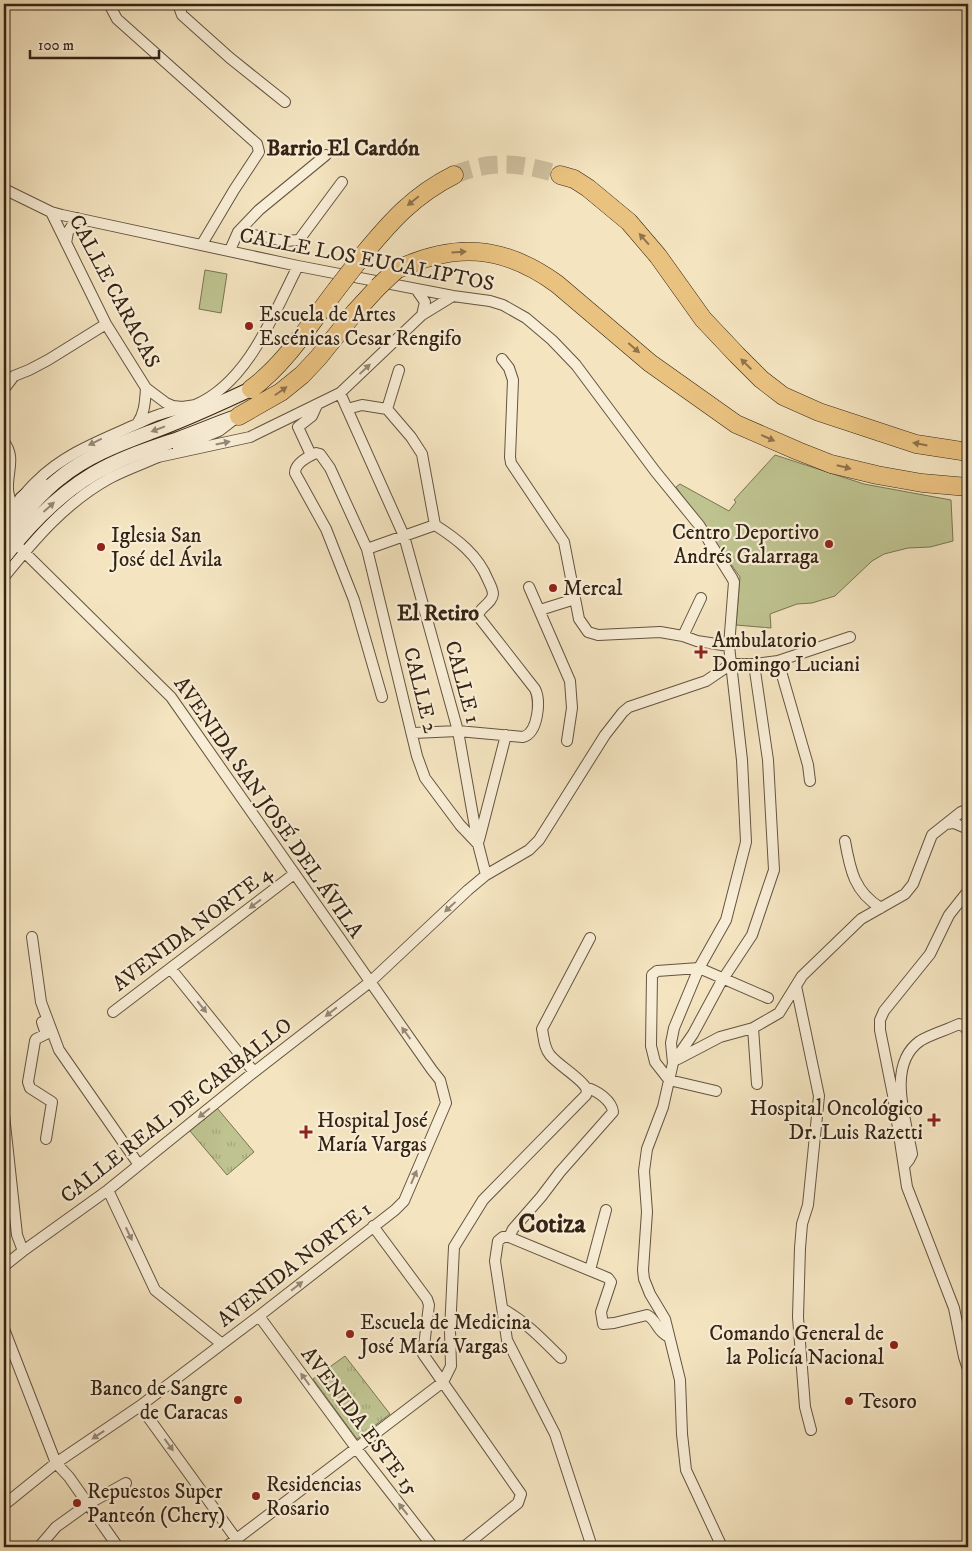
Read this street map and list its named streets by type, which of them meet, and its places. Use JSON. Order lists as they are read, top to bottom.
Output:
{
  "streets": {
    "street": [
      "CALLE LOS EUCALIPTOS",
      "CALLE CARACAS",
      "CALLE 1",
      "CALLE 2",
      "AVENIDA SAN JOSÉ DEL ÁVILA",
      "AVENIDA NORTE 4",
      "CALLE REAL DE CARBALLO",
      "AVENIDA NORTE 1",
      "AVENIDA ESTE 15"
    ]
  },
  "crossings": [
    ["CALLE LOS EUCALIPTOS", "CALLE CARACAS"],
    ["CALLE LOS EUCALIPTOS", "CALLE REAL DE CARBALLO"],
    ["CALLE 1", "CALLE 2"],
    ["CALLE 1", "CALLE REAL DE CARBALLO"],
    ["AVENIDA SAN JOSÉ DEL ÁVILA", "AVENIDA NORTE 4"],
    ["AVENIDA SAN JOSÉ DEL ÁVILA", "CALLE REAL DE CARBALLO"],
    ["AVENIDA SAN JOSÉ DEL ÁVILA", "AVENIDA NORTE 1"],
    ["CALLE REAL DE CARBALLO", "AVENIDA NORTE 1"],
    ["AVENIDA NORTE 1", "AVENIDA ESTE 15"]
  ],
  "one_way": ["AVENIDA NORTE 4", "CALLE REAL DE CARBALLO", "AVENIDA ESTE 15"],
  "districts": ["Barrio El Cardón", "El Retiro", "Cotiza"],
  "places": {
    "other": [
      "Escuela de Artes Escénicas Cesar Rengifo",
      "Centro Deportivo Andrés Galarraga",
      "Iglesia San José del Ávila",
      "Mercal",
      "Escuela de Medicina José María Vargas",
      "Comando General de la Policía Nacional",
      "Banco de Sangre de Caracas",
      "Tesoro",
      "Residencias Rosario",
      "Repuestos Super Panteón (Chery)"
    ],
    "health": ["Ambulatorio Domingo Luciani", "Hospital Oncológico Dr. Luis Razetti", "Hospital José María Vargas"]
  },
  "scale_bar": "100 m"
}
